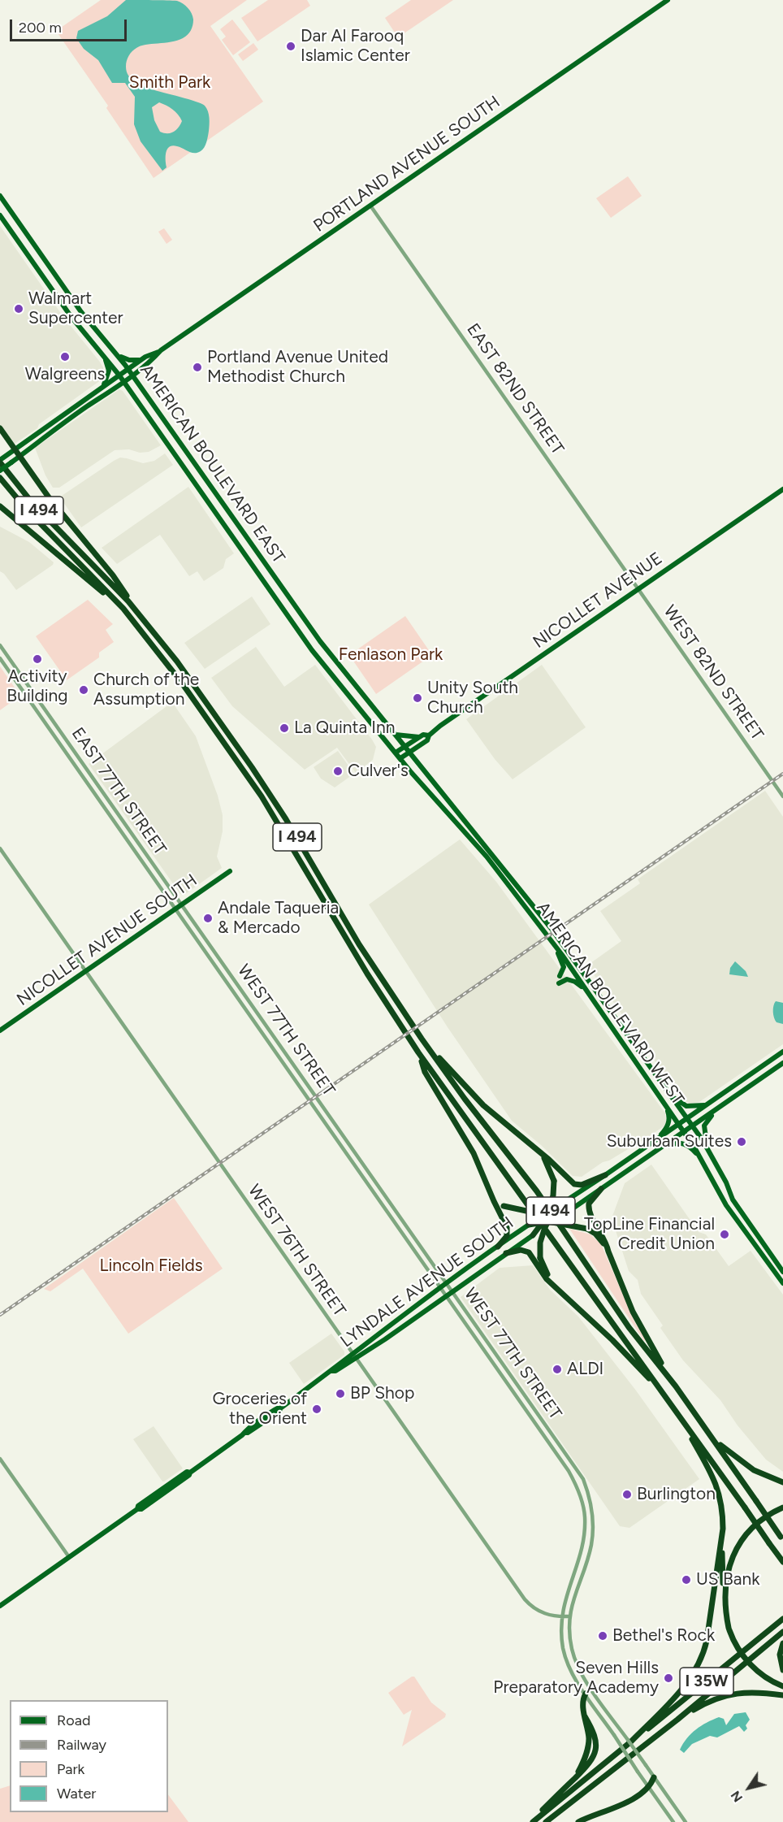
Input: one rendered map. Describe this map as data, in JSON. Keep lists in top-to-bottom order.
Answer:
{
  "streets": {
    "highway": ["I 494", "I 35W"],
    "main road": [
      "PORTLAND AVENUE SOUTH",
      "AMERICAN BOULEVARD EAST",
      "NICOLLET AVENUE",
      "NICOLLET AVENUE SOUTH",
      "AMERICAN BOULEVARD WEST",
      "LYNDALE AVENUE SOUTH"
    ],
    "street": [
      "EAST 82ND STREET",
      "WEST 82ND STREET",
      "EAST 77TH STREET",
      "WEST 77TH STREET",
      "WEST 76TH STREET"
    ]
  },
  "crossings": [
    ["PORTLAND AVENUE SOUTH", "EAST 82ND STREET"],
    ["PORTLAND AVENUE SOUTH", "AMERICAN BOULEVARD EAST"],
    ["PORTLAND AVENUE SOUTH", "I 494"],
    ["EAST 82ND STREET", "NICOLLET AVENUE"],
    ["EAST 82ND STREET", "WEST 82ND STREET"],
    ["AMERICAN BOULEVARD EAST", "NICOLLET AVENUE"],
    ["AMERICAN BOULEVARD EAST", "AMERICAN BOULEVARD WEST"],
    ["NICOLLET AVENUE", "WEST 82ND STREET"],
    ["NICOLLET AVENUE", "AMERICAN BOULEVARD WEST"],
    ["EAST 77TH STREET", "NICOLLET AVENUE SOUTH"],
    ["EAST 77TH STREET", "WEST 77TH STREET"],
    ["NICOLLET AVENUE SOUTH", "WEST 77TH STREET"],
    ["NICOLLET AVENUE SOUTH", "WEST 76TH STREET"],
    ["WEST 77TH STREET", "WEST 76TH STREET"],
    ["WEST 77TH STREET", "LYNDALE AVENUE SOUTH"],
    ["WEST 76TH STREET", "LYNDALE AVENUE SOUTH"]
  ],
  "parks": ["Smith Park", "Fenlason Park", "Lincoln Fields"],
  "places": [
    "Dar Al Farooq Islamic Center",
    "Walmart Supercenter",
    "Walgreens",
    "Portland Avenue United Methodist Church",
    "Activity Building",
    "Church of the Assumption",
    "Unity South Church",
    "La Quinta Inn",
    "Culver's",
    "Andale Taqueria & Mercado",
    "Suburban Suites",
    "TopLine Financial Credit Union",
    "ALDI",
    "BP Shop",
    "Groceries of the Orient",
    "Burlington",
    "US Bank",
    "Bethel's Rock",
    "Seven Hills Preparatory Academy"
  ],
  "legend": [
    "Road",
    "Railway",
    "Park",
    "Water"
  ],
  "scale_bar": "200 m",
  "north": "bottom left"
}
